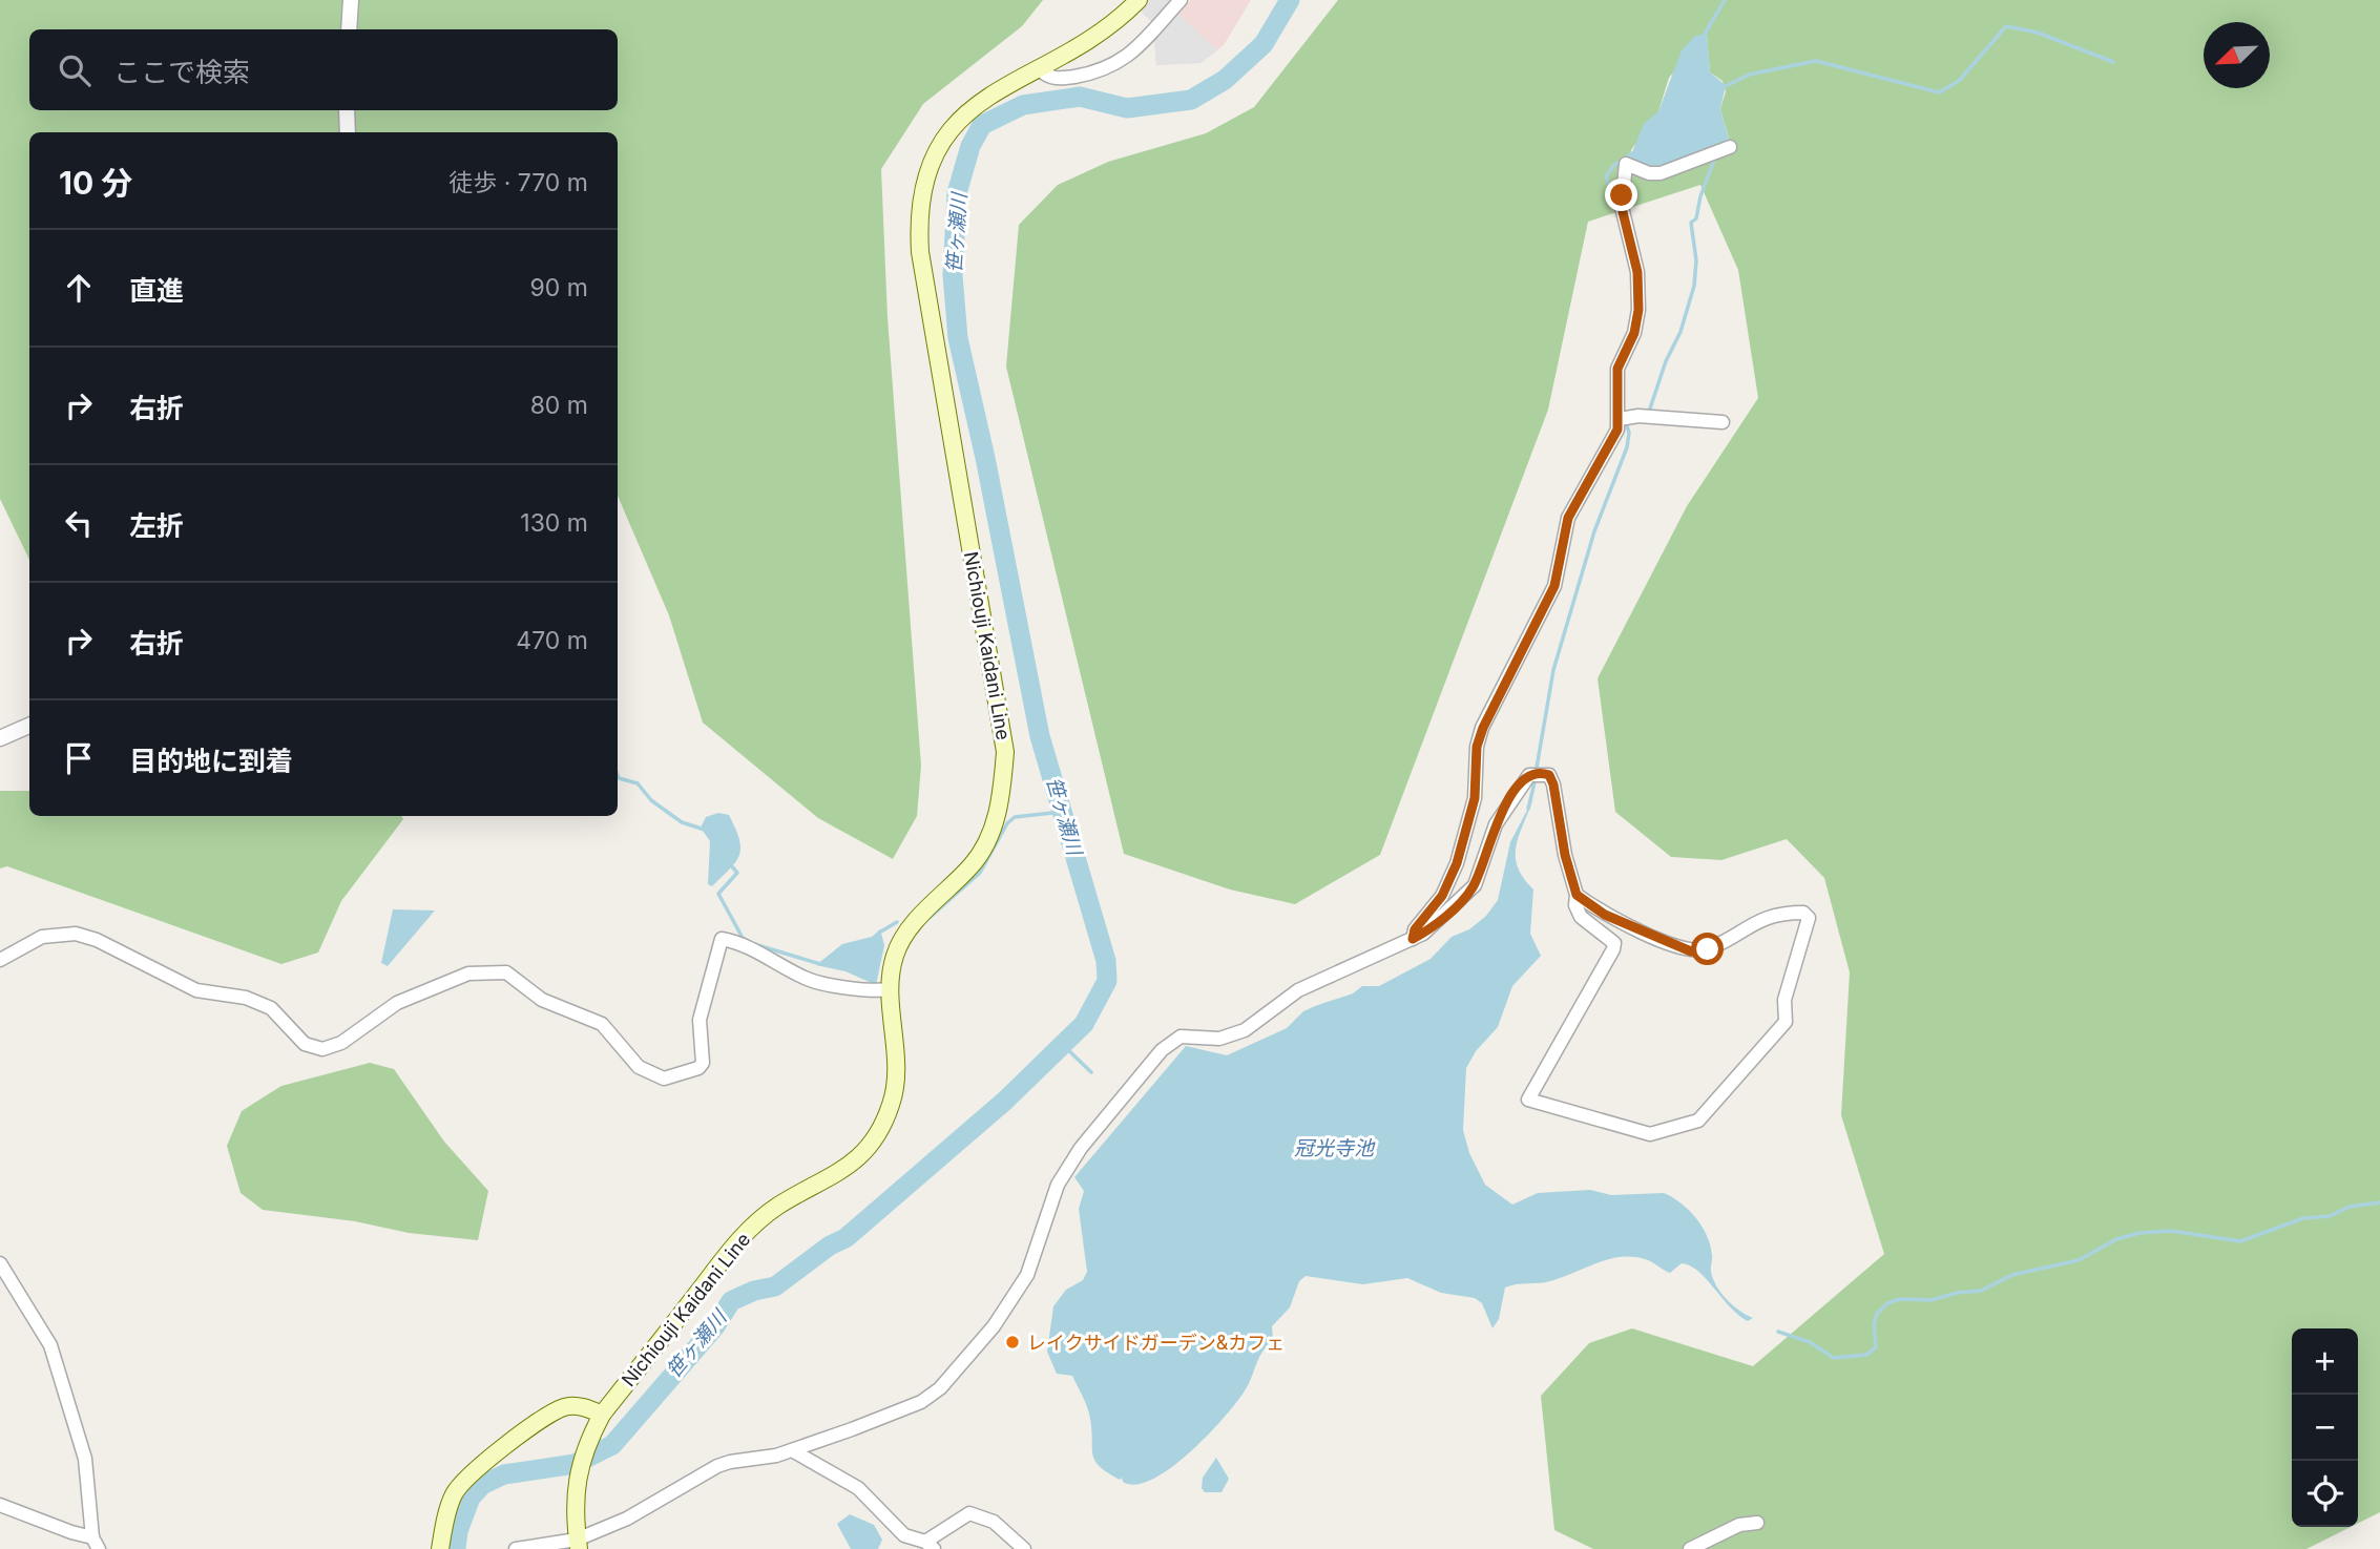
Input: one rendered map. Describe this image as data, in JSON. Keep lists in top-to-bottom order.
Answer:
{
  "streets": {
    "main road": ["Nichiouji Kaidani Line"]
  },
  "water": ["笹ヶ瀬川", "冠光寺池"],
  "places": ["レイクサイドガーデン&カフェ"],
  "north": "bottom left",
  "page": {
    "search": "ここで検索",
    "heading": ["10 分", "徒歩 · 770 m"],
    "list": [
      ["直進", "90 m"],
      ["右折", "80 m"],
      ["左折", "130 m"],
      ["右折", "470 m"],
      "目的地に到着"
    ],
    "map_buttons": ["+", "−"]
  }
}
